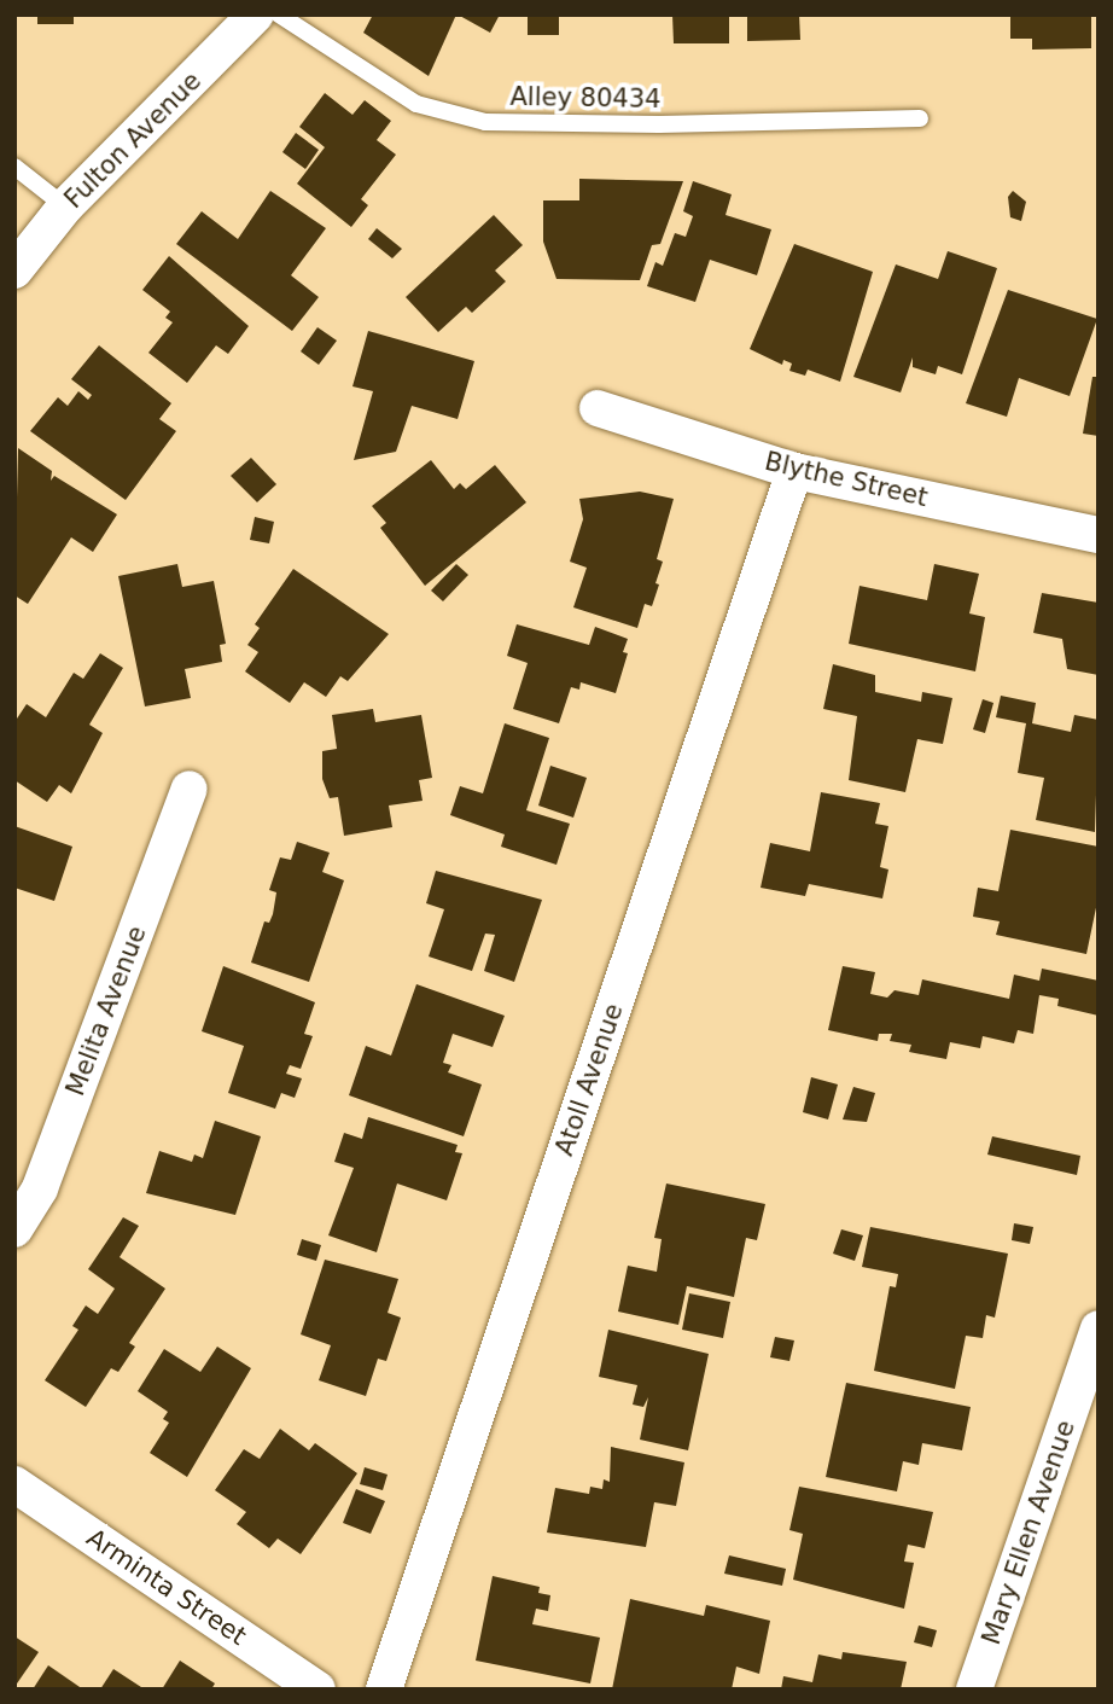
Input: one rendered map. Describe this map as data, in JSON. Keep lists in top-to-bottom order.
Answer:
{
  "streets": {
    "street": [
      "Fulton Avenue",
      "Blythe Street",
      "Melita Avenue",
      "Atoll Avenue",
      "Mary Ellen Avenue",
      "Arminta Street"
    ],
    "lane": ["Alley 80434"]
  },
  "crossings": [
    ["Blythe Street", "Atoll Avenue"]
  ]
}
